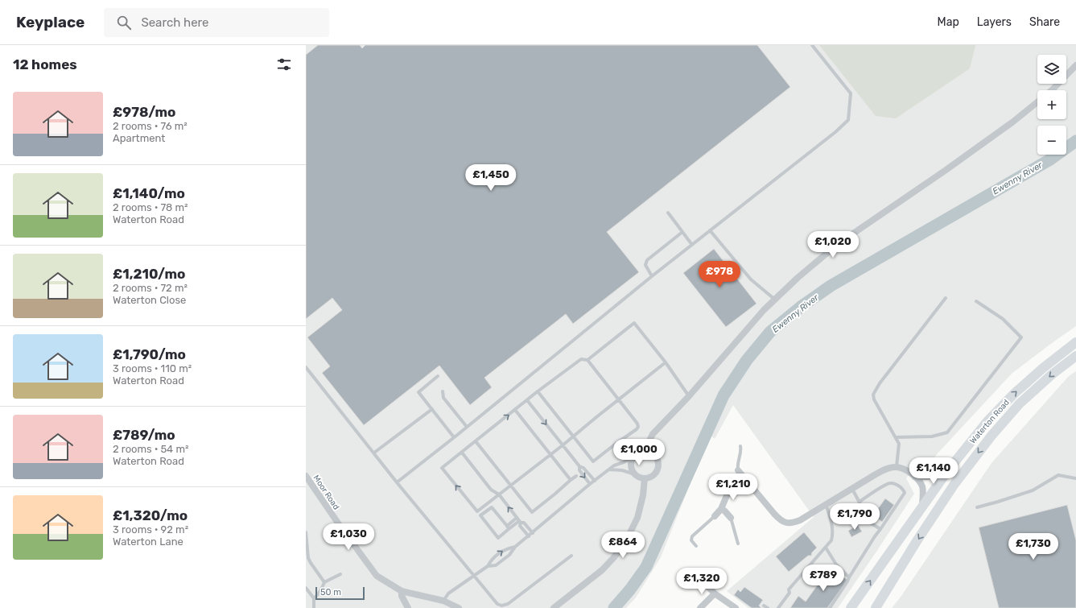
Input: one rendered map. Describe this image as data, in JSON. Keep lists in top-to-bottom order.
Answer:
{
  "streets": {
    "main road": ["Waterton Road"],
    "street": ["Moor Road"]
  },
  "water": ["Ewenny River"],
  "scale_bar": "50 m",
  "page": {
    "header": "Keyplace",
    "search": "Search here",
    "nav": ["Map", "Layers", "Share"],
    "heading": "12 homes",
    "map_buttons": ["+", "−"],
    "list": [
      {
        "name": "£978/mo",
        "note": "2 rooms · 76 m² · Apartment"
      },
      {
        "name": "£1,140/mo",
        "note": "2 rooms · 78 m² · Waterton Road"
      },
      {
        "name": "£1,210/mo",
        "note": "2 rooms · 72 m² · Waterton Close"
      },
      {
        "name": "£1,790/mo",
        "note": "3 rooms · 110 m² · Waterton Road"
      },
      {
        "name": "£789/mo",
        "note": "2 rooms · 54 m² · Waterton Road"
      },
      {
        "name": "£1,320/mo",
        "note": "3 rooms · 92 m² · Waterton Lane"
      }
    ],
    "price": [
      "£1,450",
      "£1,020",
      "£978",
      "£1,000",
      "£1,140",
      "£1,210",
      "£1,790",
      "£1,030",
      "£864",
      "£1,730",
      "£789",
      "£1,320"
    ],
    "scale": "50 m"
  }
}
